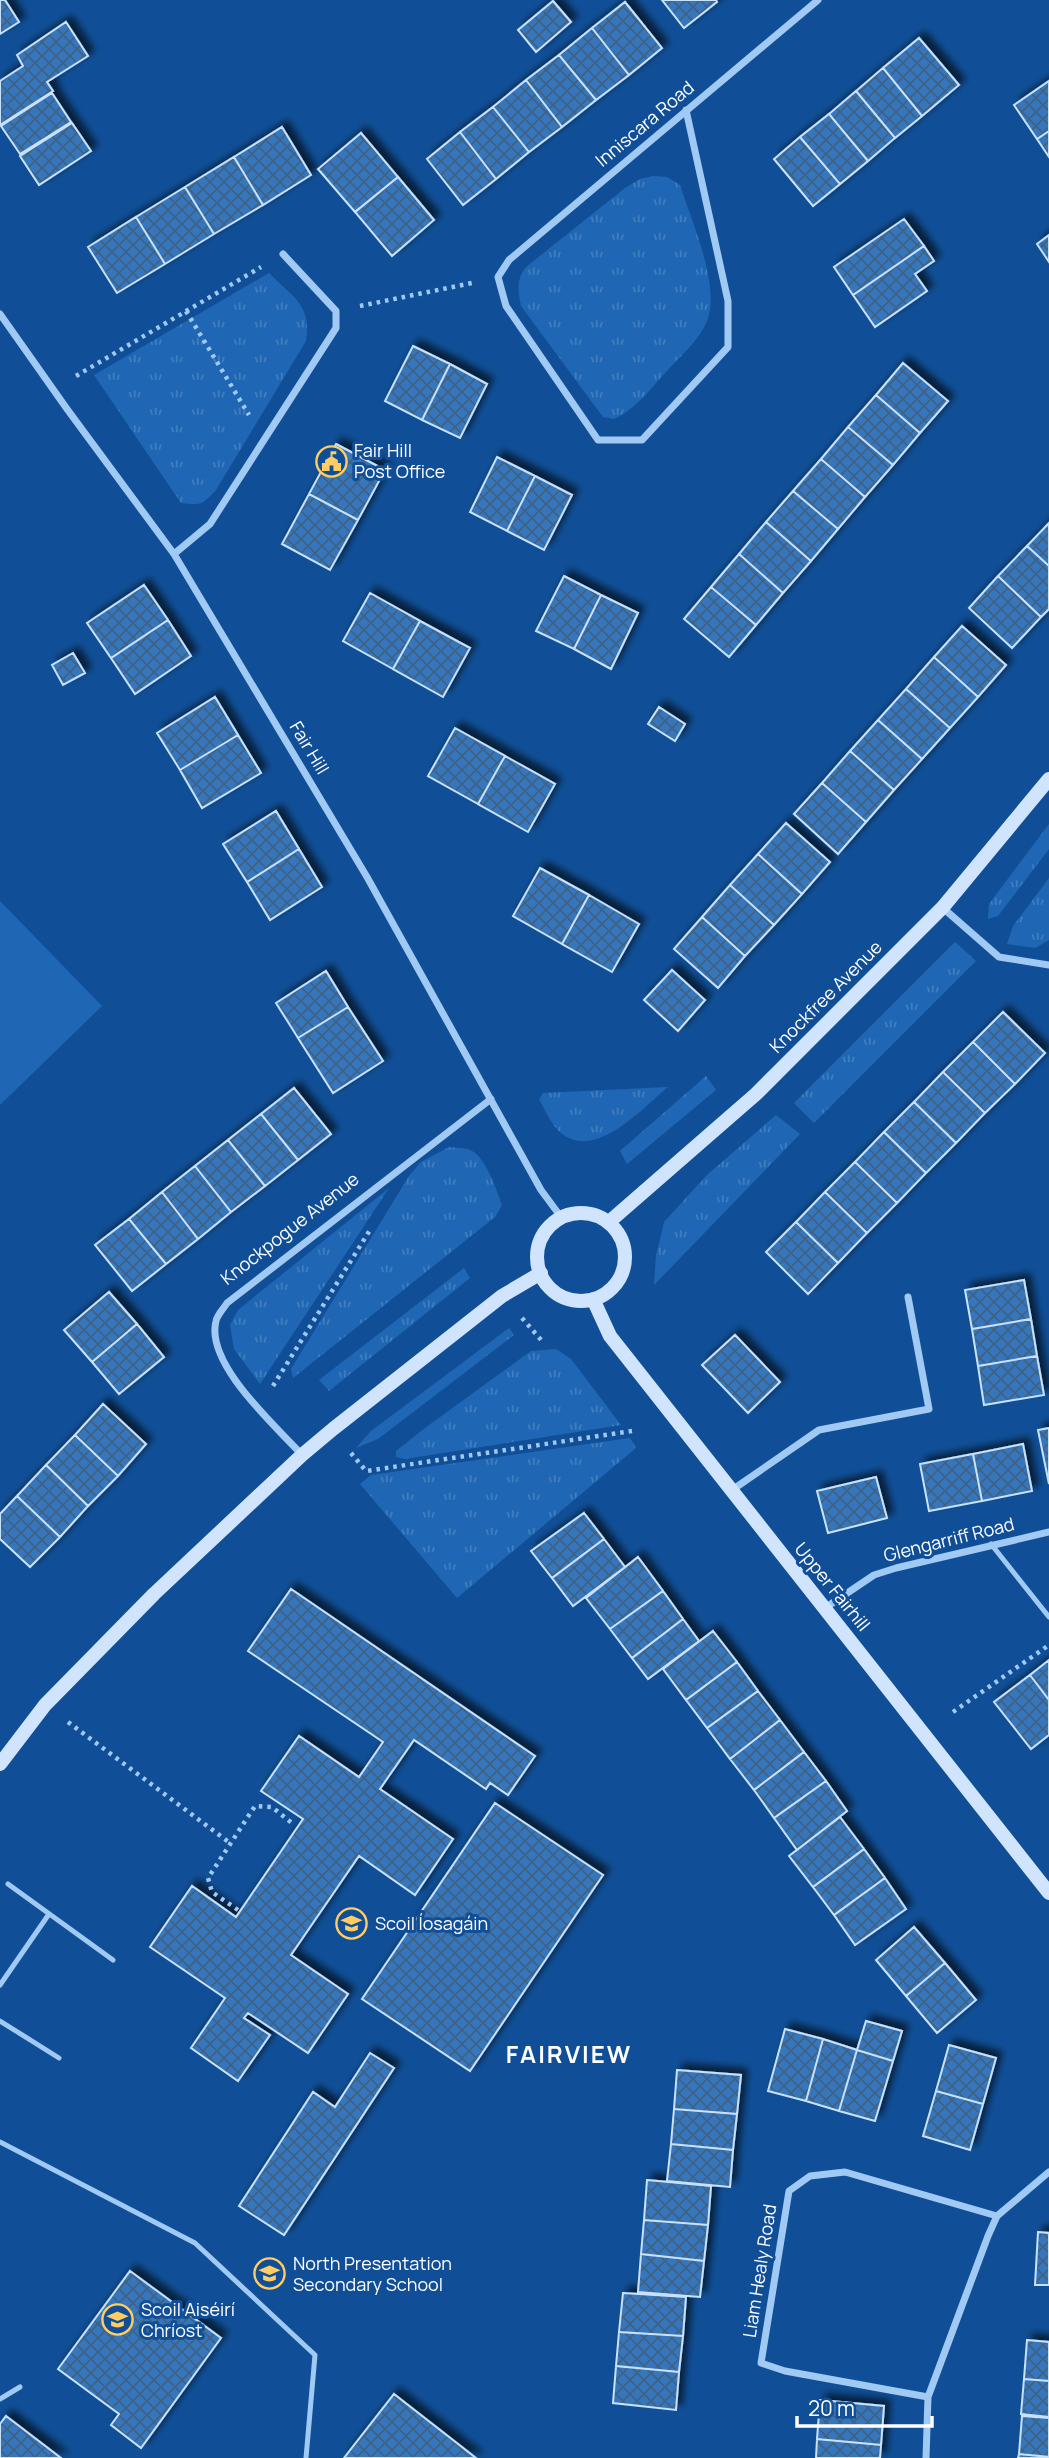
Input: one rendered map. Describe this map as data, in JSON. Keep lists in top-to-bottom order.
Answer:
{
  "streets": {
    "street": [
      "Inniscara Road",
      "Fair Hill",
      "Knockfree Avenue",
      "Knockpogue Avenue",
      "Glengarriff Road",
      "Upper Fairhill",
      "Liam Healy Road"
    ]
  },
  "crossings": [
    ["Fair Hill", "Knockfree Avenue"],
    ["Fair Hill", "Knockpogue Avenue"],
    ["Fair Hill", "Upper Fairhill"],
    ["Knockfree Avenue", "Upper Fairhill"],
    ["Glengarriff Road", "Upper Fairhill"]
  ],
  "districts": ["FAIRVIEW"],
  "places": {
    "public building": ["Fair Hill Post Office"],
    "school or university": ["Scoil Íosagáin", "North Presentation Secondary School", "Scoil Aiséirí Chríost"]
  },
  "scale_bar": "20 m"
}
